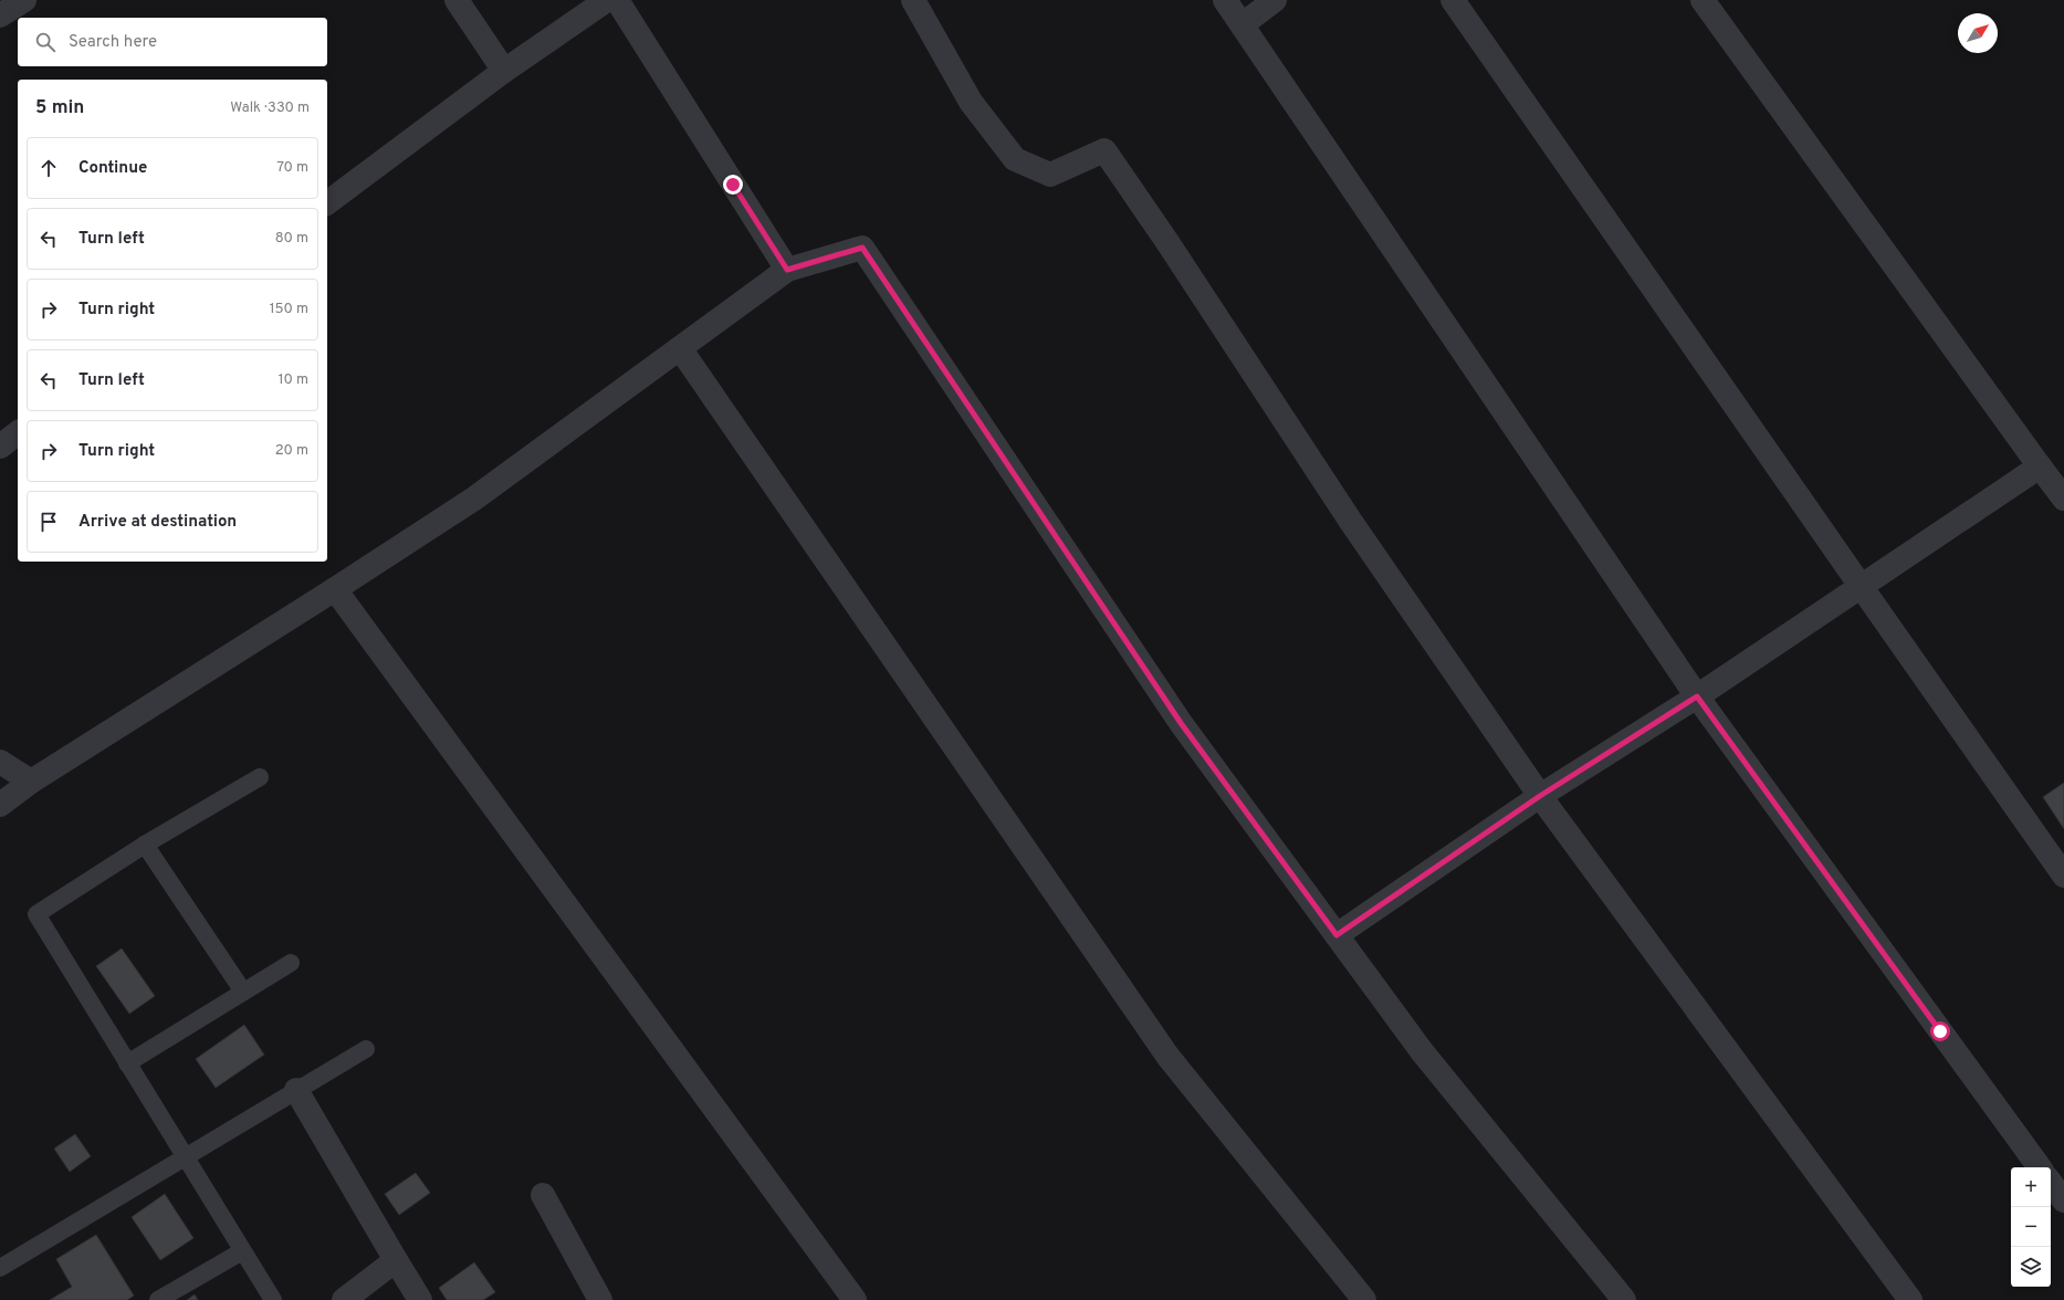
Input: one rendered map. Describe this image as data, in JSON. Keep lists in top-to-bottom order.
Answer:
{
  "north": "top right",
  "page": {
    "search": "Search here",
    "heading": ["5 min", "Walk · 330 m"],
    "list": [
      ["Continue", "70 m"],
      ["Turn left", "80 m"],
      ["Turn right", "150 m"],
      ["Turn left", "10 m"],
      ["Turn right", "20 m"],
      "Arrive at destination"
    ],
    "map_buttons": ["+", "−"]
  }
}
